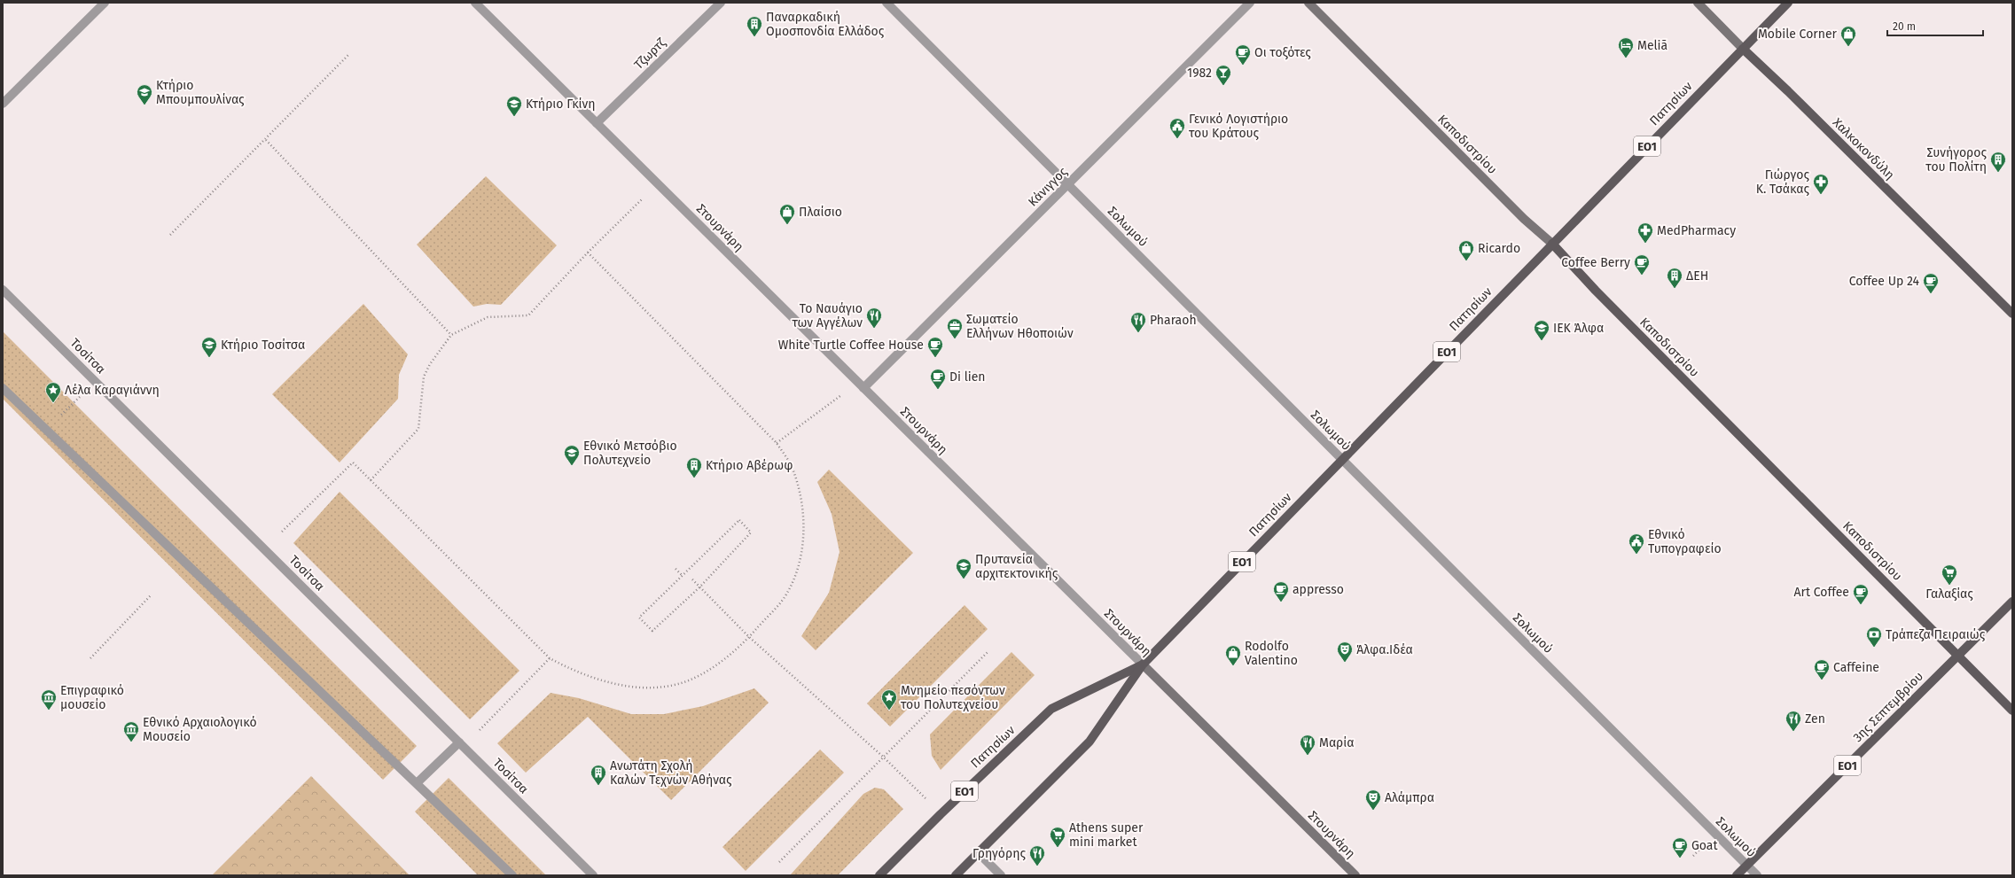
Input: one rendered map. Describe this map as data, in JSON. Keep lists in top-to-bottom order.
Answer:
{
  "streets": {
    "main road": [
      "Πατησίων",
      "Καποδιστρίου",
      "ΕΟ1",
      "Χαλκοκονδύλη",
      "Στουρνάρη",
      "3ης Σεπτεμβρίου"
    ],
    "street": [
      "Τζωρτζ",
      "Κάνιγγος",
      "Σολωμού",
      "Τοσίτσα"
    ]
  },
  "crossings": [
    ["Τζωρτζ", "Στουρνάρη"],
    ["Πατησίων", "Καποδιστρίου"],
    ["Πατησίων", "Χαλκοκονδύλη"],
    ["Πατησίων", "Σολωμού"],
    ["Πατησίων", "Στουρνάρη"],
    ["Καποδιστρίου", "3ης Σεπτεμβρίου"],
    ["Κάνιγγος", "Σολωμού"],
    ["Κάνιγγος", "Στουρνάρη"],
    ["Σολωμού", "3ης Σεπτεμβρίου"]
  ],
  "places": {
    "building": [
      "Παναρκαδική Ομοσπονδία Ελλάδος",
      "Συνήγορος του Πολίτη",
      "ΔΕΗ",
      "Κτήριο Αβέρωφ",
      "Ανωτάτη Σχολή Καλών Τεχνών Αθήνας"
    ],
    "shop": [
      "Mobile Corner",
      "Πλαίσιο",
      "Ricardo",
      "Rodolfo Valentino"
    ],
    "hotel": ["Meliã"],
    "cafe": [
      "Οι τοξότες",
      "Coffee Berry",
      "Coffee Up 24",
      "White Turtle Coffee House",
      "Di lien",
      "appresso",
      "Art Coffee",
      "Caffeine",
      "Goat"
    ],
    "bar": ["1982"],
    "school or university": [
      "Κτήριο Μπουμπουλίνας",
      "Κτήριο Γκίνη",
      "ΙΕΚ Άλφα",
      "Κτήριο Τοσίτσα",
      "Εθνικό Μετσόβιο Πολυτεχνείο",
      "Πρυτανεία αρχιτεκτονικής"
    ],
    "public building": ["Γενικό Λογιστήριο του Κράτους", "Εθνικό Τυπογραφείο"],
    "pharmacy": ["Γιώργος Κ. Τσάκας", "MedPharmacy"],
    "restaurant": [
      "Το Ναυάγιο των Αγγέλων",
      "Pharaoh",
      "Zen",
      "Μαρία",
      "Γρηγόρης"
    ],
    "office": ["Σωματείο Ελλήνων Ηθοποιών"],
    "place": ["Λέλα Καραγιάννη", "Μνημείο πεσόντων του Πολυτεχνείου"],
    "supermarket": ["Γαλαξίας", "Athens super mini market"],
    "bank": ["Τράπεζα Πειραιώς"],
    "theatre": ["Άλφα.Ιδέα", "Αλάμπρα"],
    "museum": ["Επιγραφικό μουσείο", "Εθνικό Αρχαιολογικό Μουσείο"]
  },
  "scale_bar": "20 m"
}
